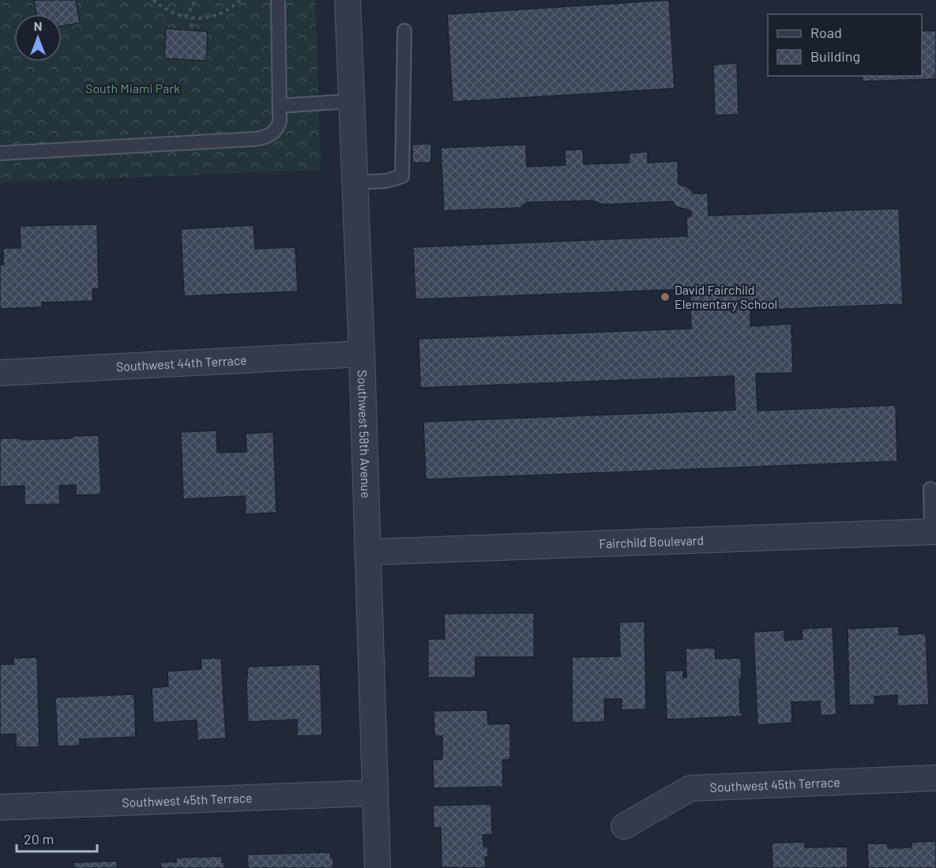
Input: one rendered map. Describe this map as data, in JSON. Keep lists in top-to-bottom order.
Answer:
{
  "streets": {
    "street": [
      "Southwest 44th Terrace",
      "Southwest 58th Avenue",
      "Fairchild Boulevard",
      "Southwest 45th Terrace"
    ]
  },
  "crossings": [
    ["Southwest 44th Terrace", "Southwest 58th Avenue"],
    ["Southwest 58th Avenue", "Fairchild Boulevard"],
    ["Southwest 58th Avenue", "Southwest 45th Terrace"]
  ],
  "parks": ["South Miami Park"],
  "places": ["David Fairchild Elementary School"],
  "legend": ["Road", "Building"],
  "scale_bar": "20 m",
  "north": "top"
}
